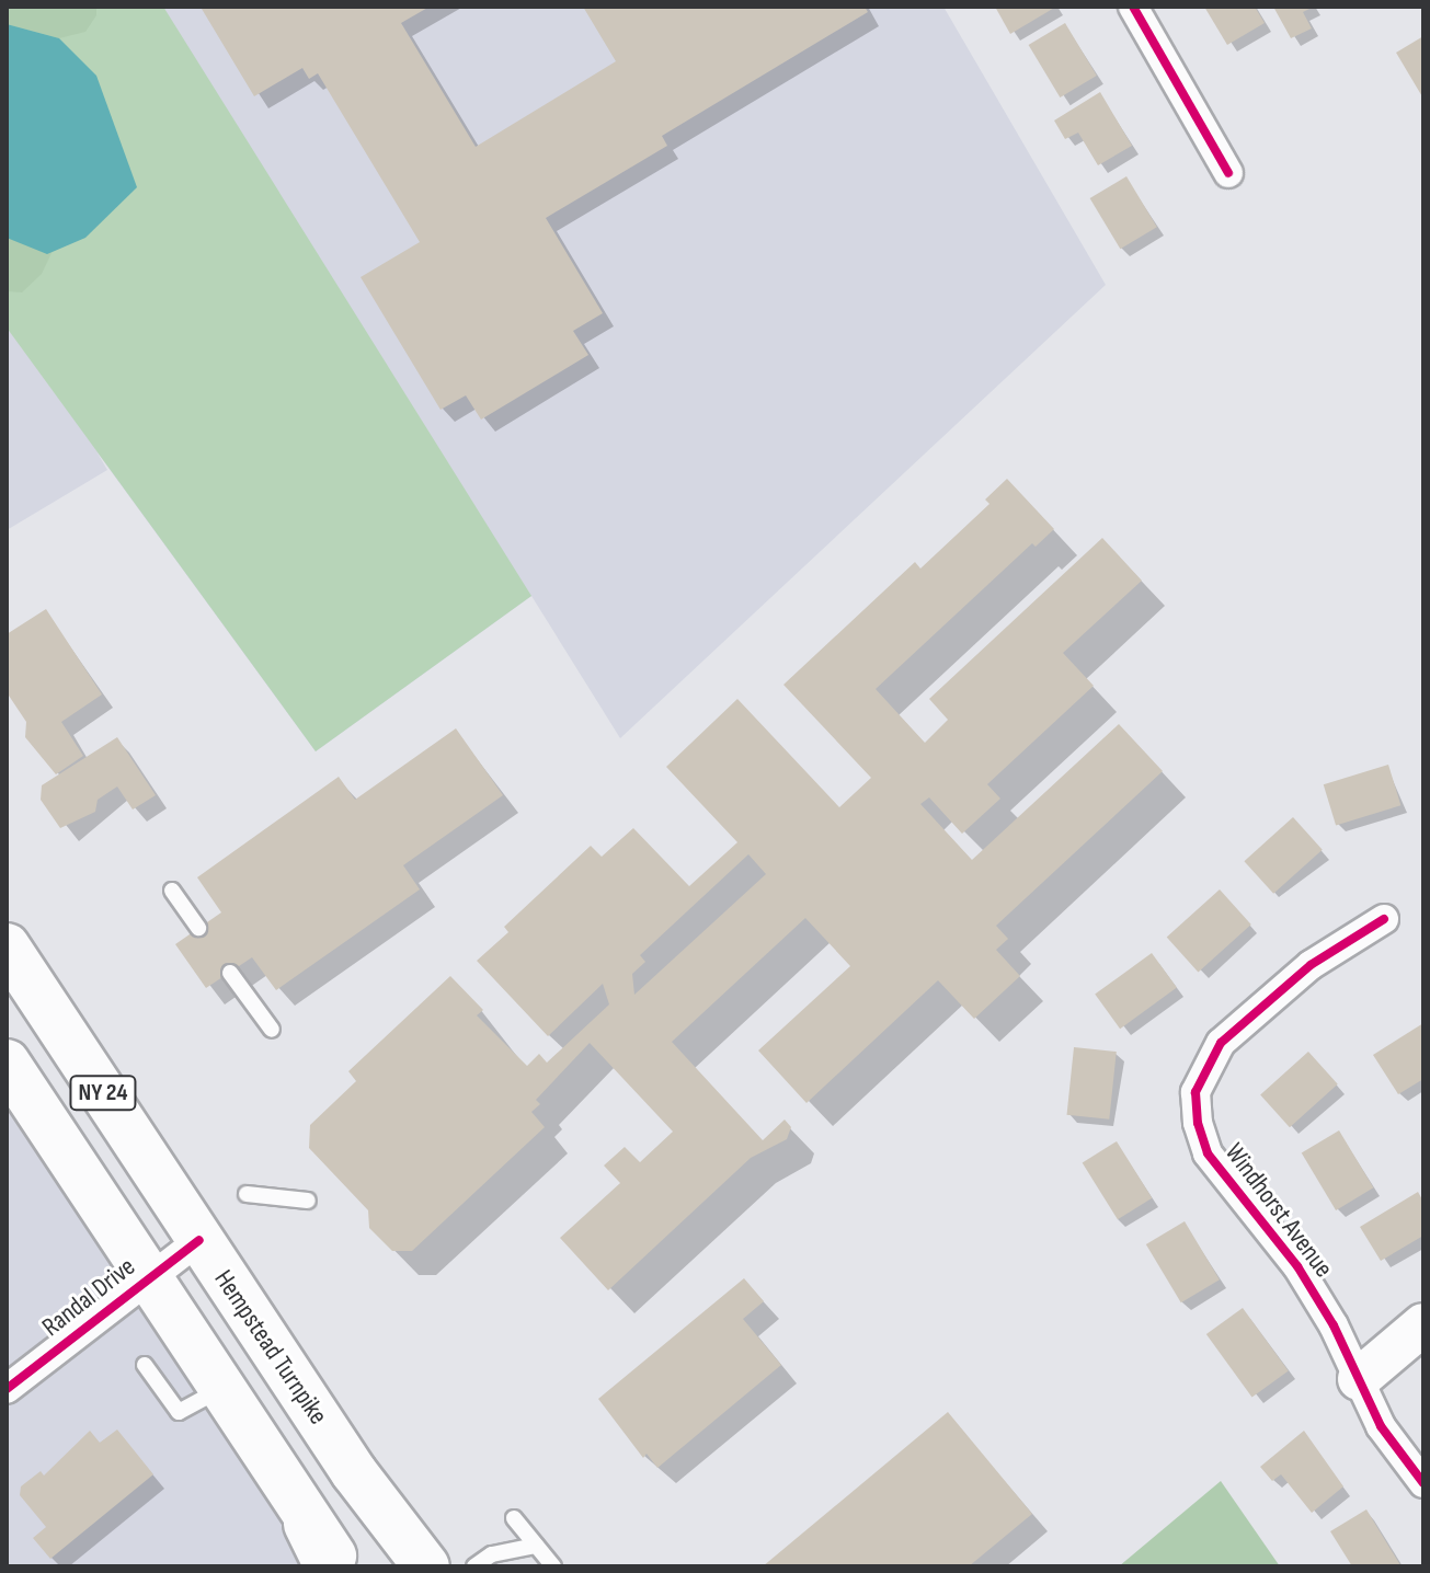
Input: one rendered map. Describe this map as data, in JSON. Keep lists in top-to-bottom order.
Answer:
{
  "streets": {
    "main road": ["NY 24", "Hempstead Turnpike"],
    "street": ["Windhorst Avenue", "Randal Drive"]
  },
  "crossings": [
    ["NY 24", "Randal Drive"],
    ["Randal Drive", "Hempstead Turnpike"]
  ]
}
